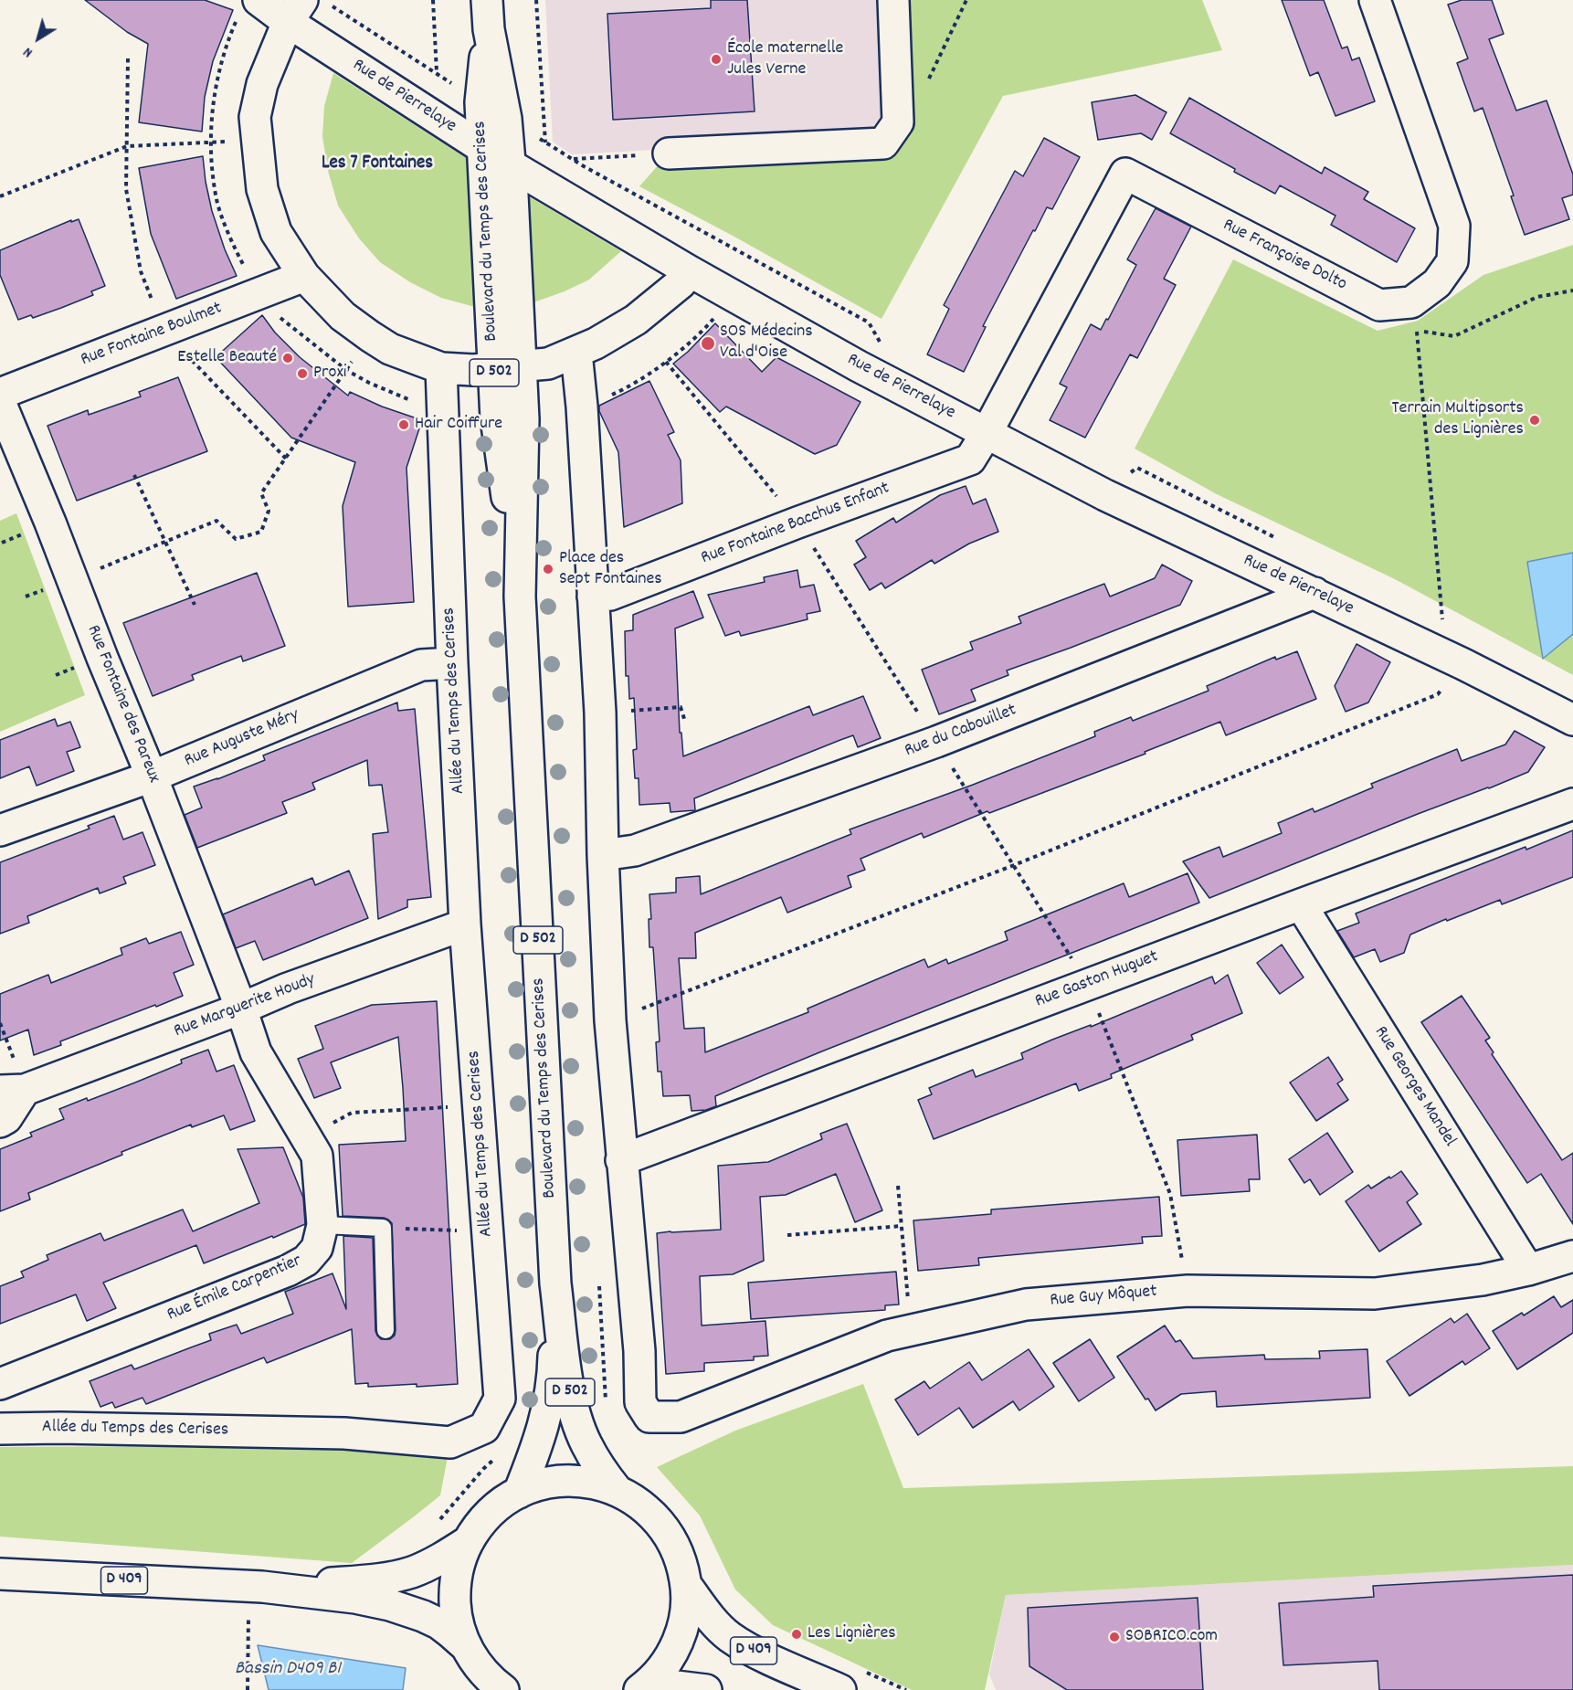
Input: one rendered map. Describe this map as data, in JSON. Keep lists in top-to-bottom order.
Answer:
{
  "streets": {
    "street": [
      "Rue de Pierrelaye",
      "Boulevard du Temps des Cerises",
      "Rue Françoise Dolto",
      "Rue Fontaine Boulmet",
      "D 502",
      "Rue Fontaine Bacchus Enfant",
      "Allée du Temps des Cerises",
      "Rue Fontaine des Pareux",
      "Rue du Cabouillet",
      "Rue Auguste Méry",
      "Rue Gaston Huguet",
      "Rue Marguerite Houdy",
      "Rue Georges Mandel",
      "Rue Émile Carpentier",
      "Rue Guy Môquet",
      "D 409"
    ]
  },
  "crossings": [
    ["Rue de Pierrelaye", "Boulevard du Temps des Cerises"],
    ["Rue de Pierrelaye", "Rue Françoise Dolto"],
    ["Rue de Pierrelaye", "Rue Fontaine Bacchus Enfant"],
    ["Rue de Pierrelaye", "Rue du Cabouillet"],
    ["Rue Françoise Dolto", "Rue Fontaine Bacchus Enfant"],
    ["Allée du Temps des Cerises", "Rue Auguste Méry"],
    ["Allée du Temps des Cerises", "Rue Marguerite Houdy"],
    ["Rue Fontaine des Pareux", "Rue Auguste Méry"],
    ["Rue Fontaine des Pareux", "Rue Marguerite Houdy"],
    ["Rue Fontaine des Pareux", "Rue Émile Carpentier"],
    ["Rue Gaston Huguet", "Rue Georges Mandel"],
    ["Rue Gaston Huguet", "Rue Guy Môquet"],
    ["Rue Marguerite Houdy", "Rue Émile Carpentier"],
    ["Rue Georges Mandel", "Rue Guy Môquet"]
  ],
  "districts": ["Les 7 Fontaines"],
  "water": ["Bassin D409 B1"],
  "places": [
    "École maternelle Jules Verne",
    "SOS Médecins Val d'Oise",
    "Estelle Beauté",
    "Proxi",
    "Terrain Multipsorts des Lignières",
    "Hair Coiffure",
    "Place des Sept Fontaines",
    "Les Lignières",
    "SOBRICO.com"
  ],
  "north": "bottom left"
}
